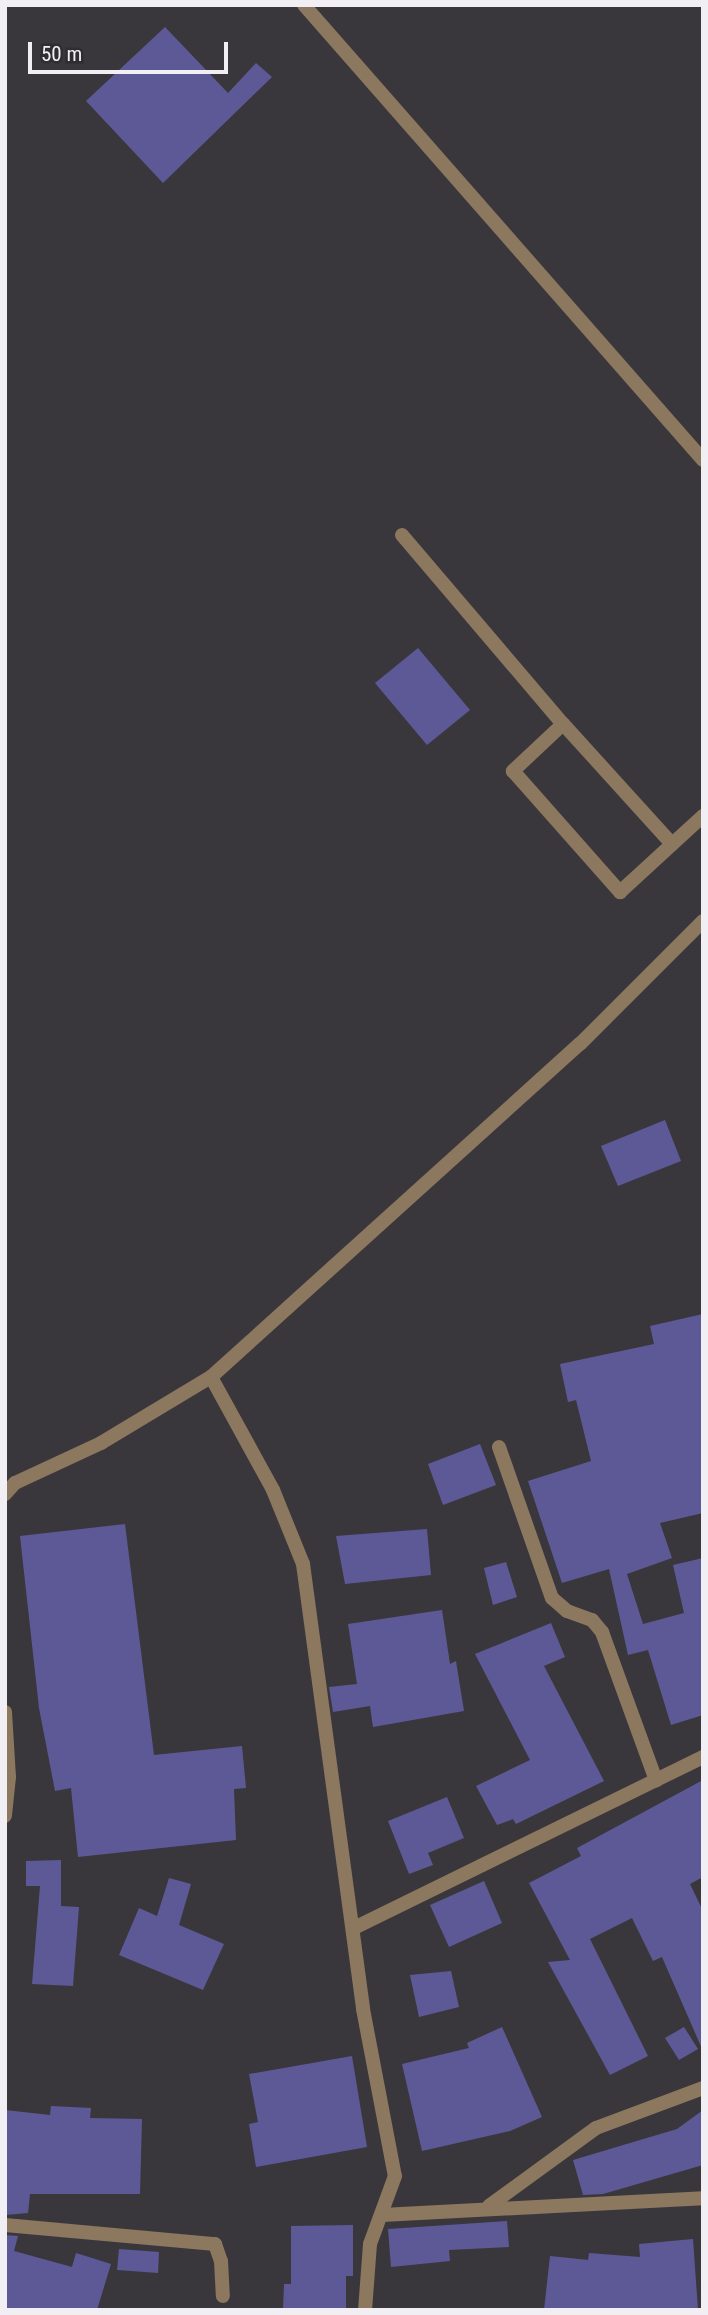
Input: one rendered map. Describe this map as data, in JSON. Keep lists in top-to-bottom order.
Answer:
{
  "scale_bar": "50 m"
}
